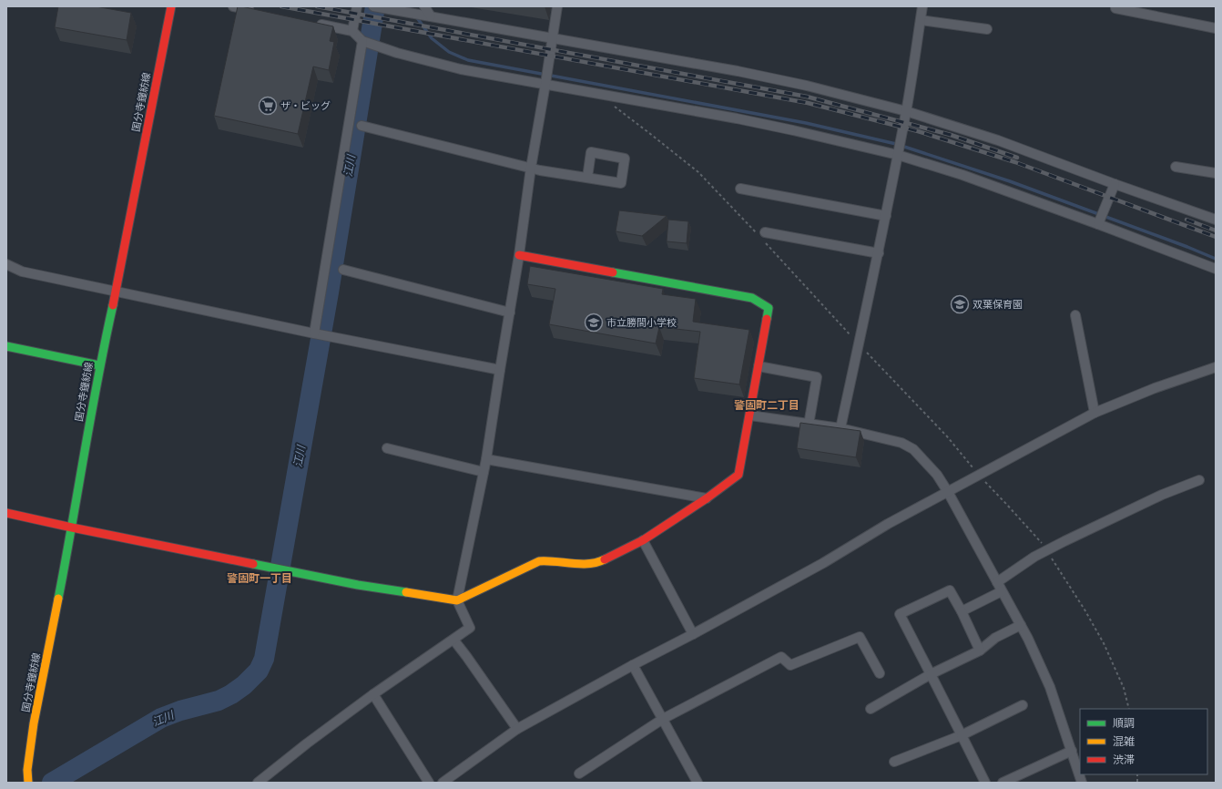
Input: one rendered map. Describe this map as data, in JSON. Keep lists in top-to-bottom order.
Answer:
{
  "streets": {
    "street": ["国分寺鐘紡線"]
  },
  "districts": ["警固町二丁目", "警固町一丁目"],
  "water": ["江川"],
  "places": {
    "supermarket": ["ザ・ビッグ"],
    "school or university": ["双葉保育園", "市立勝間小学校"]
  },
  "legend": ["順調", "混雑", "渋滞"]
}
